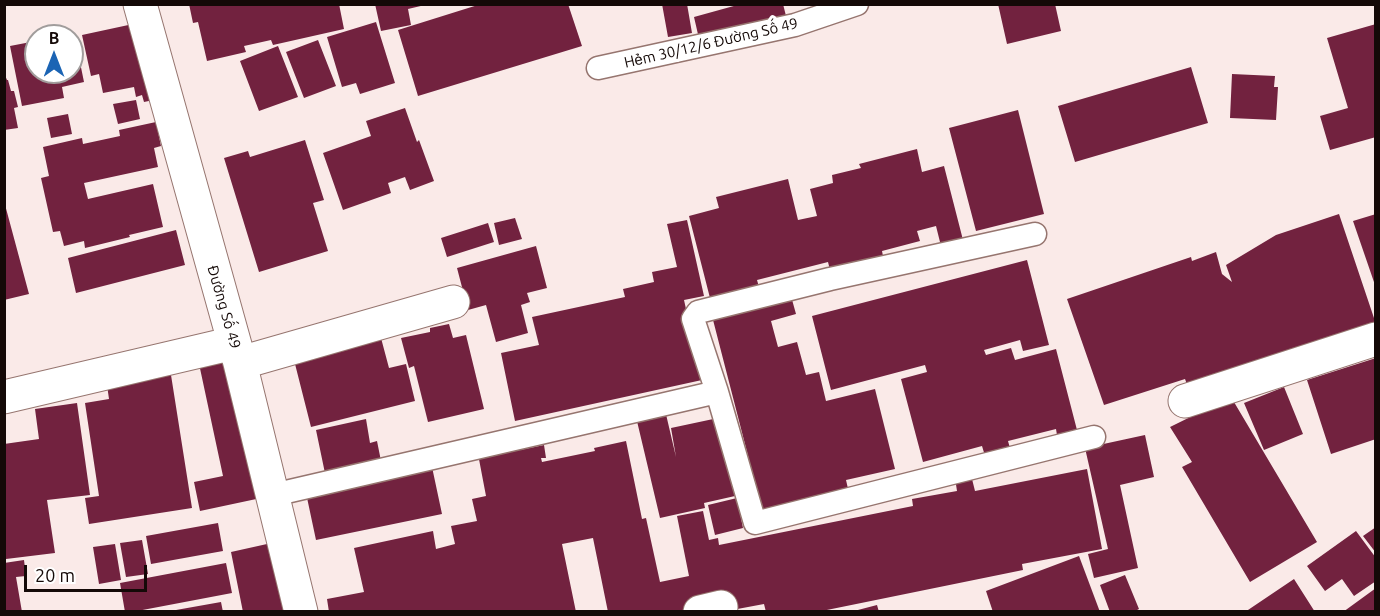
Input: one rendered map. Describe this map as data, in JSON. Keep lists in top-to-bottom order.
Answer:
{
  "streets": {
    "street": ["Đường Số 49"],
    "lane": ["Hẻm 30/12/6 Đường Số 49"]
  },
  "scale_bar": "20 m",
  "north": "top"
}
